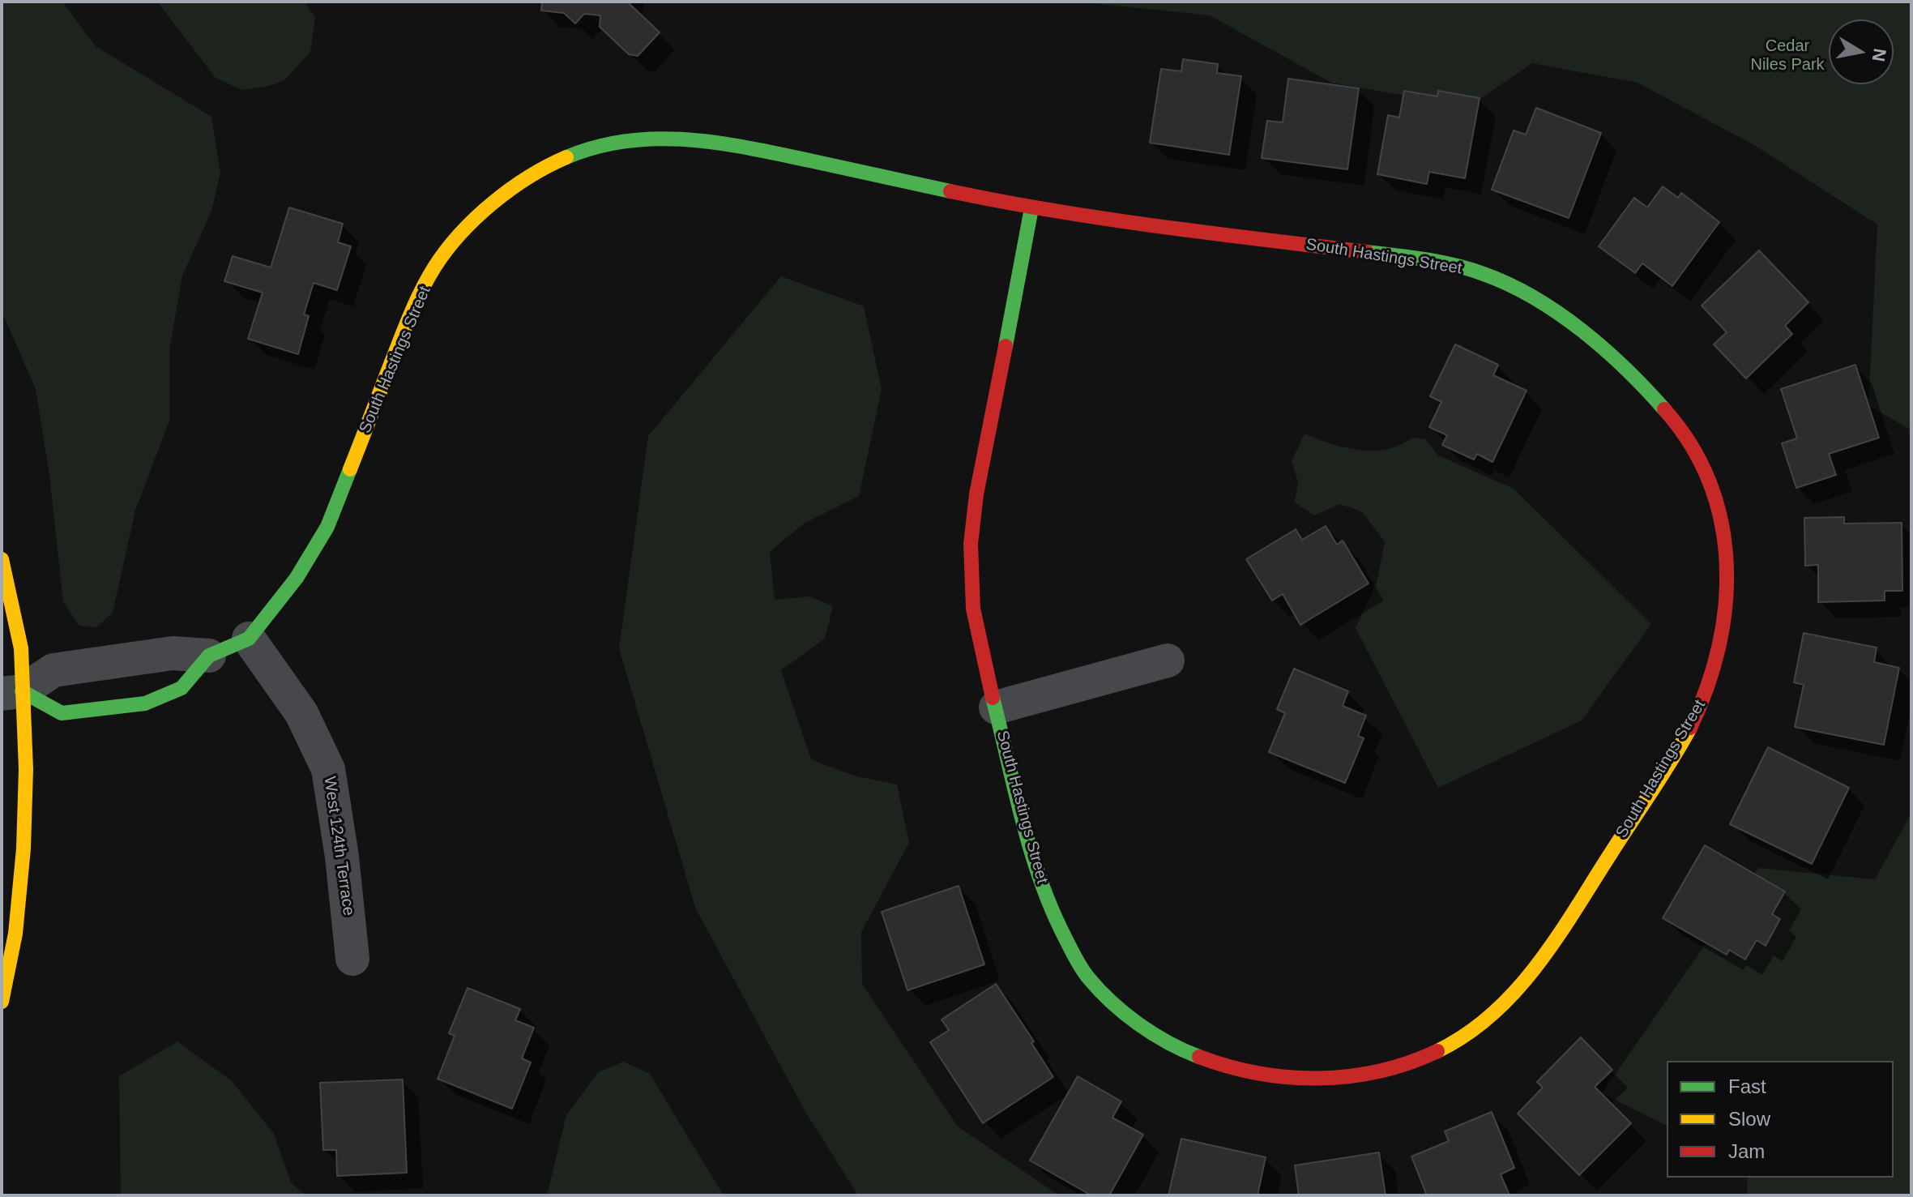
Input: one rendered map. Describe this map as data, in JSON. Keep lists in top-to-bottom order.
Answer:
{
  "streets": {
    "street": ["South Hastings Street", "West 124th Terrace"]
  },
  "crossings": [
    ["South Hastings Street", "West 124th Terrace"]
  ],
  "parks": ["Cedar Niles Park"],
  "legend": ["Fast", "Slow", "Jam"],
  "north": "right"
}
